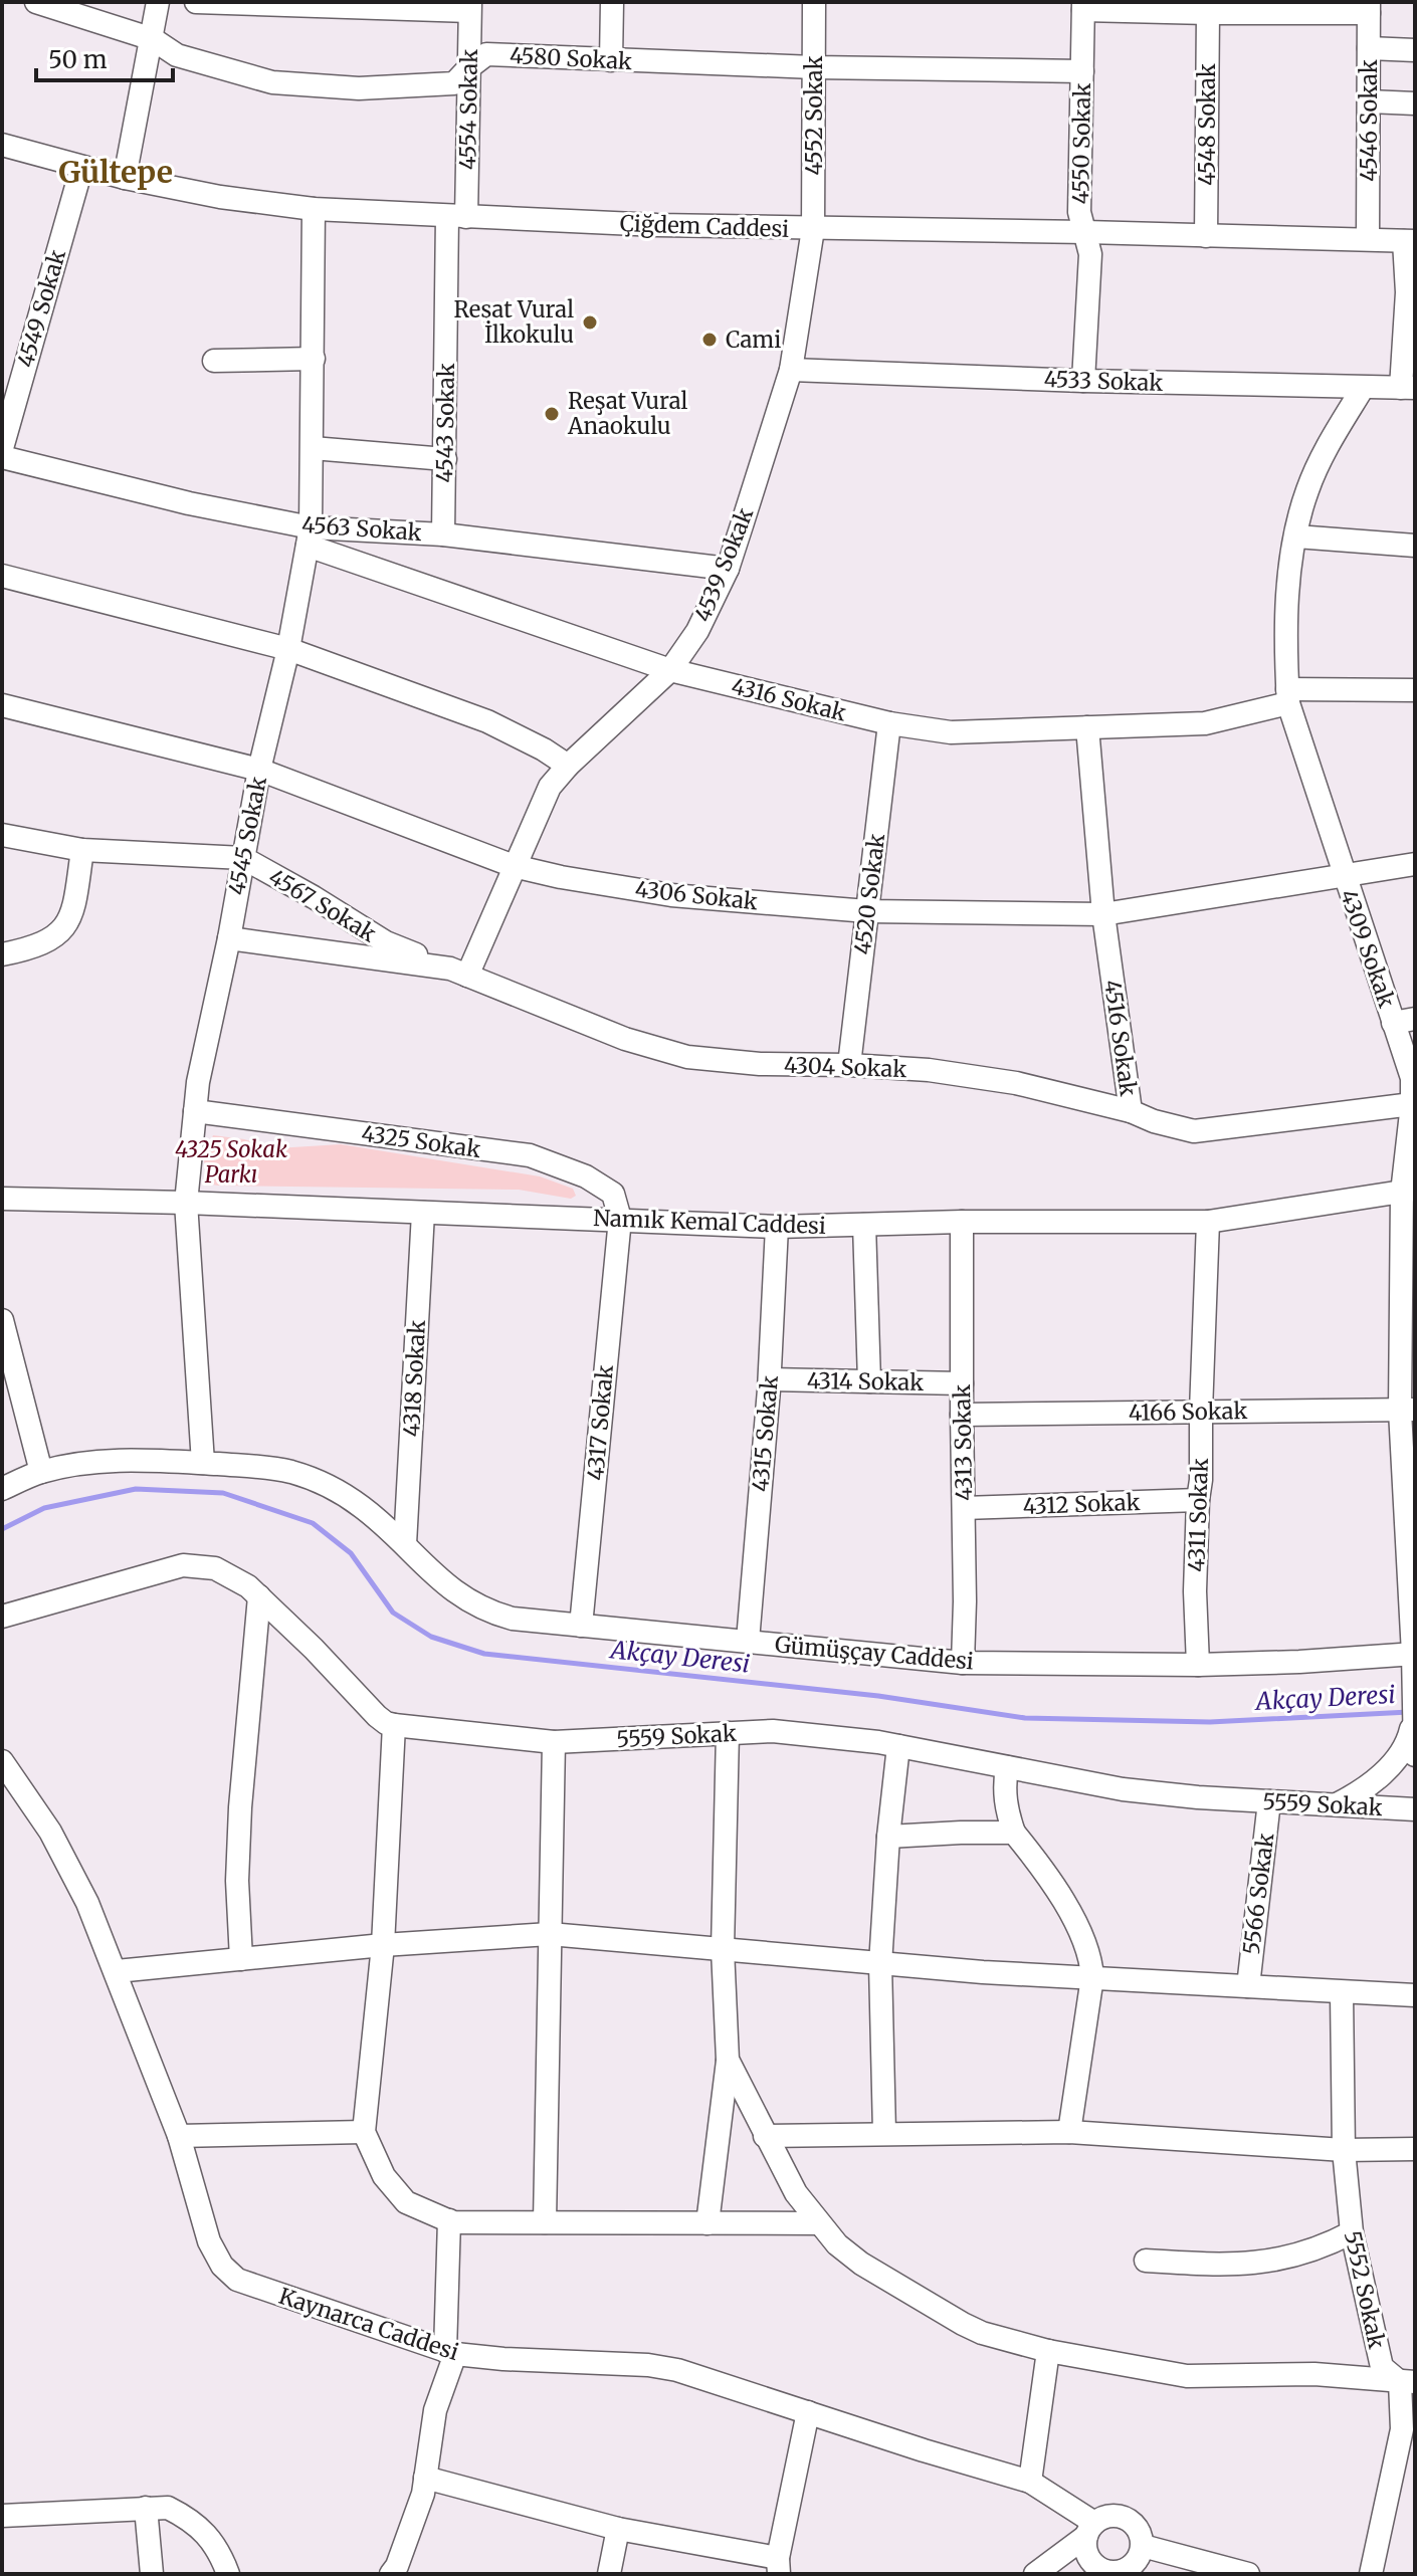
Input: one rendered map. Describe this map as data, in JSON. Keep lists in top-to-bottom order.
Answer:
{
  "streets": {
    "street": [
      "4580 Sokak",
      "4554 Sokak",
      "4552 Sokak",
      "4546 Sokak",
      "4548 Sokak",
      "4550 Sokak",
      "Çiğdem Caddesi",
      "4549 Sokak",
      "4533 Sokak",
      "4543 Sokak",
      "4563 Sokak",
      "4539 Sokak",
      "4316 Sokak",
      "4545 Sokak",
      "4520 Sokak",
      "4306 Sokak",
      "4567 Sokak",
      "4309 Sokak",
      "4516 Sokak",
      "4304 Sokak",
      "4325 Sokak",
      "Namık Kemal Caddesi",
      "4318 Sokak",
      "4314 Sokak",
      "4166 Sokak",
      "4317 Sokak",
      "4315 Sokak",
      "4313 Sokak",
      "4312 Sokak",
      "4311 Sokak",
      "Gümüşçay Caddesi",
      "5559 Sokak",
      "5566 Sokak",
      "5552 Sokak",
      "Kaynarca Caddesi"
    ]
  },
  "crossings": [
    ["4580 Sokak", "4554 Sokak"],
    ["4580 Sokak", "4552 Sokak"],
    ["4580 Sokak", "4550 Sokak"],
    ["4554 Sokak", "Çiğdem Caddesi"],
    ["4554 Sokak", "4543 Sokak"],
    ["4552 Sokak", "Çiğdem Caddesi"],
    ["4552 Sokak", "4539 Sokak"],
    ["4546 Sokak", "Çiğdem Caddesi"],
    ["4548 Sokak", "Çiğdem Caddesi"],
    ["4550 Sokak", "Çiğdem Caddesi"],
    ["4550 Sokak", "4533 Sokak"],
    ["Çiğdem Caddesi", "4549 Sokak"],
    ["Çiğdem Caddesi", "4543 Sokak"],
    ["Çiğdem Caddesi", "4539 Sokak"],
    ["Çiğdem Caddesi", "4545 Sokak"],
    ["4533 Sokak", "4539 Sokak"],
    ["4533 Sokak", "4309 Sokak"],
    ["4543 Sokak", "4563 Sokak"],
    ["4563 Sokak", "4539 Sokak"],
    ["4563 Sokak", "4316 Sokak"],
    ["4563 Sokak", "4545 Sokak"],
    ["4539 Sokak", "4316 Sokak"],
    ["4539 Sokak", "4306 Sokak"],
    ["4539 Sokak", "4567 Sokak"],
    ["4539 Sokak", "4304 Sokak"],
    ["4316 Sokak", "4545 Sokak"],
    ["4316 Sokak", "4520 Sokak"],
    ["4316 Sokak", "4309 Sokak"],
    ["4316 Sokak", "4516 Sokak"],
    ["4545 Sokak", "4306 Sokak"],
    ["4545 Sokak", "4567 Sokak"],
    ["4545 Sokak", "4325 Sokak"],
    ["4545 Sokak", "Namık Kemal Caddesi"],
    ["4545 Sokak", "Gümüşçay Caddesi"],
    ["4520 Sokak", "4306 Sokak"],
    ["4520 Sokak", "4304 Sokak"],
    ["4306 Sokak", "4309 Sokak"],
    ["4306 Sokak", "4516 Sokak"],
    ["4567 Sokak", "4304 Sokak"],
    ["4309 Sokak", "4516 Sokak"],
    ["4309 Sokak", "Namık Kemal Caddesi"],
    ["4309 Sokak", "4166 Sokak"],
    ["4309 Sokak", "Gümüşçay Caddesi"],
    ["4309 Sokak", "5559 Sokak"],
    ["4516 Sokak", "4304 Sokak"],
    ["4325 Sokak", "Namık Kemal Caddesi"],
    ["4325 Sokak", "4317 Sokak"],
    ["Namık Kemal Caddesi", "4318 Sokak"],
    ["Namık Kemal Caddesi", "4317 Sokak"],
    ["Namık Kemal Caddesi", "4315 Sokak"],
    ["Namık Kemal Caddesi", "4313 Sokak"],
    ["Namık Kemal Caddesi", "4311 Sokak"],
    ["4318 Sokak", "Gümüşçay Caddesi"],
    ["4314 Sokak", "4315 Sokak"],
    ["4314 Sokak", "4313 Sokak"],
    ["4166 Sokak", "4313 Sokak"],
    ["4166 Sokak", "4311 Sokak"],
    ["4317 Sokak", "Gümüşçay Caddesi"],
    ["4315 Sokak", "Gümüşçay Caddesi"],
    ["4313 Sokak", "4312 Sokak"],
    ["4313 Sokak", "Gümüşçay Caddesi"],
    ["4312 Sokak", "4311 Sokak"],
    ["4311 Sokak", "Gümüşçay Caddesi"],
    ["5559 Sokak", "5566 Sokak"]
  ],
  "districts": ["Gültepe"],
  "water": ["Akçay Deresi"],
  "parks": ["4325 Sokak Parkı"],
  "places": ["Reşat Vural İlkokulu", "Cami", "Reşat Vural Anaokulu"],
  "scale_bar": "50 m"
}
